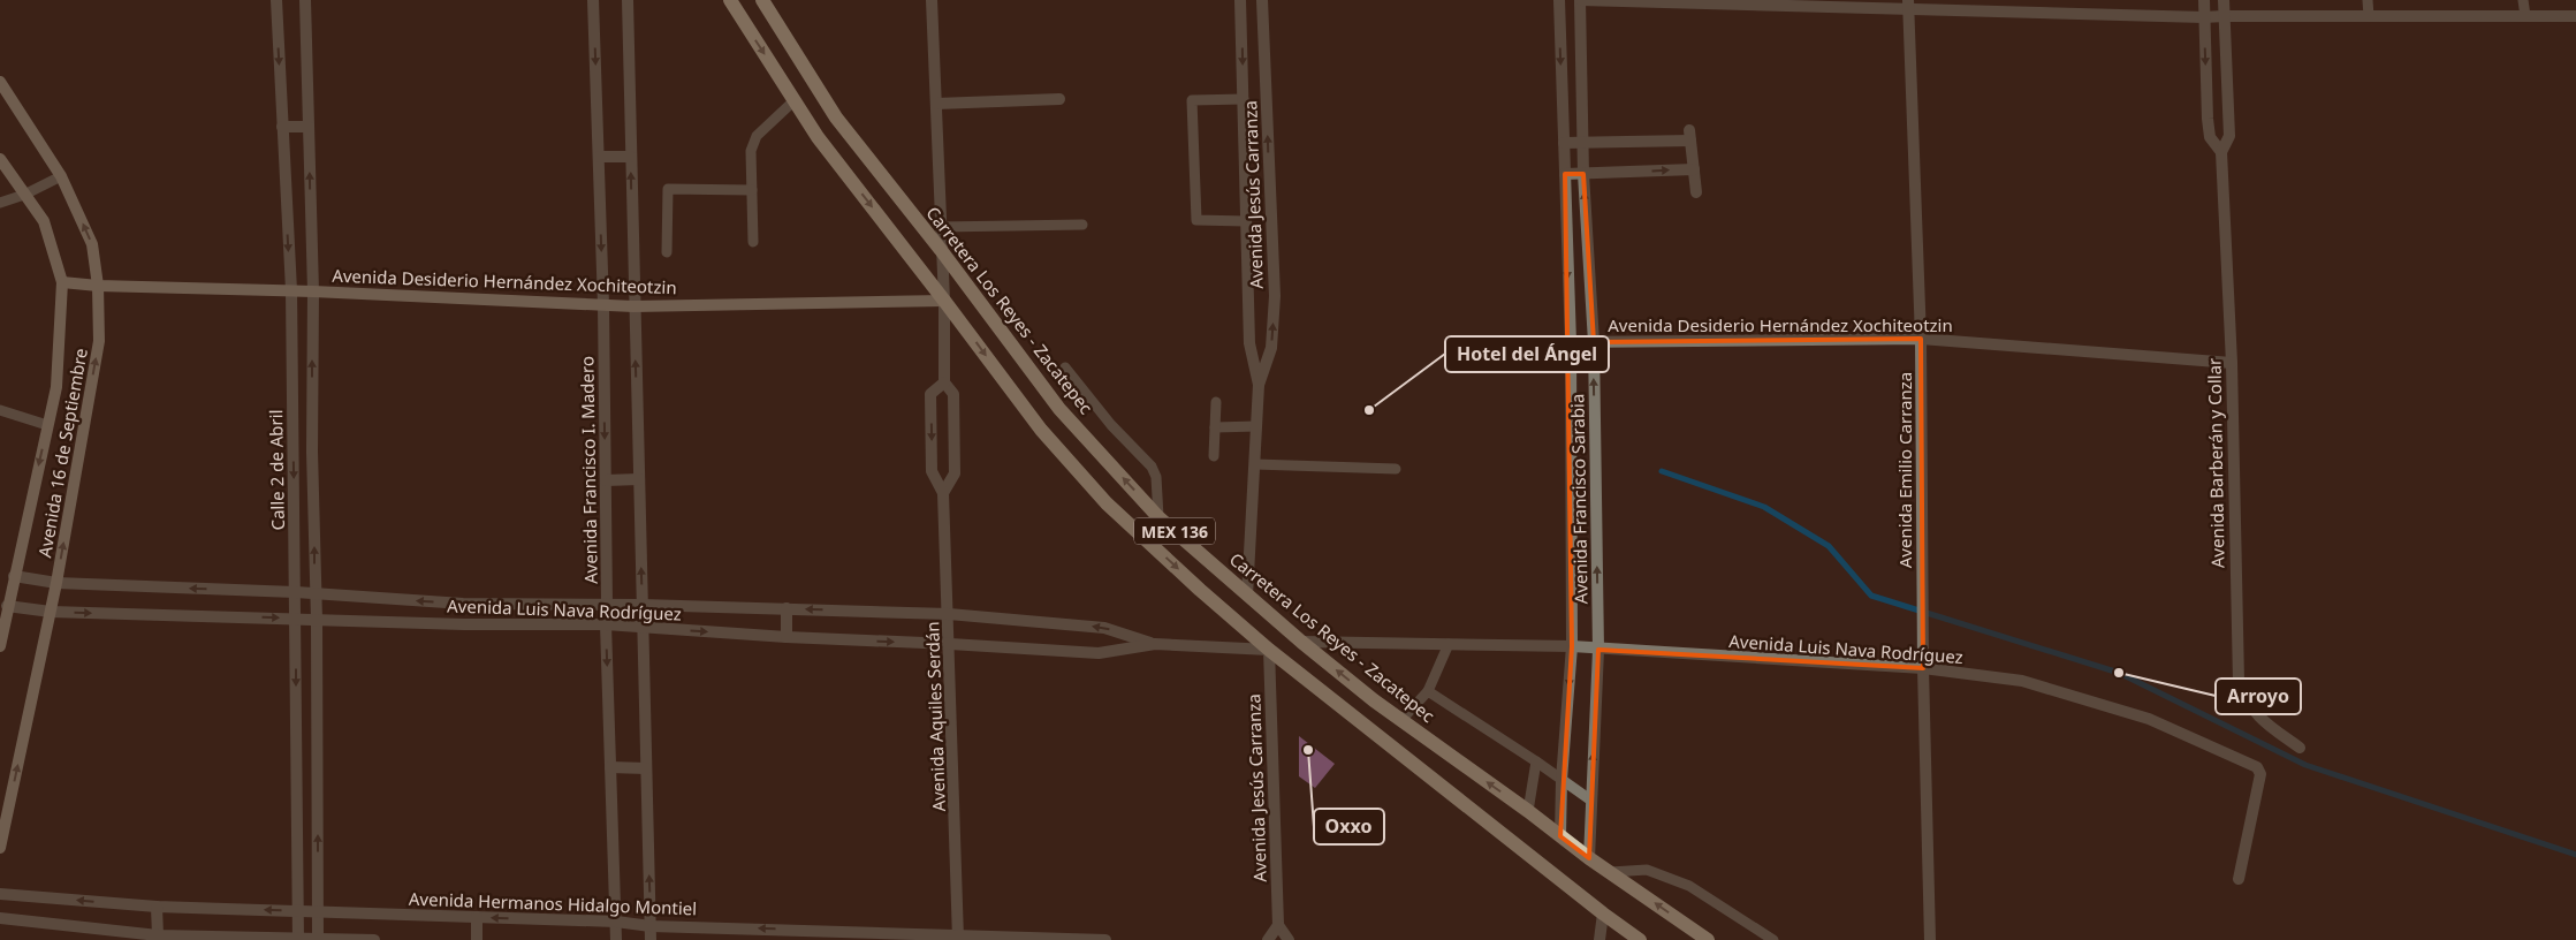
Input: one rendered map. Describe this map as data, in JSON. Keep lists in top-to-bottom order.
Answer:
{
  "streets": {
    "main road": [
      "Avenida Desiderio Hernández Xochiteotzin",
      "Carretera Los Reyes - Zacatepec",
      "Avenida 16 de Septiembre",
      "MEX 136"
    ],
    "street": [
      "Avenida Jesús Carranza",
      "Avenida Barberán y Collar",
      "Calle 2 de Abril",
      "Avenida Francisco I. Madero",
      "Avenida Emilio Carranza",
      "Avenida Francisco Sarabia",
      "Avenida Luis Nava Rodríguez",
      "Avenida Aquiles Serdán",
      "Avenida Hermanos Hidalgo Montiel"
    ]
  },
  "crossings": [
    ["Avenida Jesús Carranza", "Carretera Los Reyes - Zacatepec"],
    ["Avenida Jesús Carranza", "MEX 136"],
    ["Avenida Jesús Carranza", "Avenida Luis Nava Rodríguez"],
    ["Avenida Desiderio Hernández Xochiteotzin", "Avenida 16 de Septiembre"],
    ["Avenida Desiderio Hernández Xochiteotzin", "Avenida Barberán y Collar"],
    ["Avenida Desiderio Hernández Xochiteotzin", "Calle 2 de Abril"],
    ["Avenida Desiderio Hernández Xochiteotzin", "Avenida Francisco I. Madero"],
    ["Avenida Desiderio Hernández Xochiteotzin", "Avenida Emilio Carranza"],
    ["Avenida Desiderio Hernández Xochiteotzin", "Avenida Francisco Sarabia"],
    ["Avenida Desiderio Hernández Xochiteotzin", "MEX 136"],
    ["Avenida Desiderio Hernández Xochiteotzin", "Avenida Aquiles Serdán"],
    ["Carretera Los Reyes - Zacatepec", "Avenida Francisco Sarabia"],
    ["Carretera Los Reyes - Zacatepec", "Avenida Luis Nava Rodríguez"],
    ["Carretera Los Reyes - Zacatepec", "Avenida Aquiles Serdán"],
    ["Avenida 16 de Septiembre", "Avenida Luis Nava Rodríguez"],
    ["Calle 2 de Abril", "Avenida Luis Nava Rodríguez"],
    ["Calle 2 de Abril", "Avenida Hermanos Hidalgo Montiel"],
    ["Avenida Francisco I. Madero", "Avenida Luis Nava Rodríguez"],
    ["Avenida Francisco I. Madero", "Avenida Hermanos Hidalgo Montiel"],
    ["Avenida Emilio Carranza", "Avenida Luis Nava Rodríguez"],
    ["Avenida Francisco Sarabia", "Avenida Luis Nava Rodríguez"],
    ["MEX 136", "Avenida Luis Nava Rodríguez"],
    ["MEX 136", "Avenida Aquiles Serdán"],
    ["Avenida Luis Nava Rodríguez", "Avenida Aquiles Serdán"],
    ["Avenida Aquiles Serdán", "Avenida Hermanos Hidalgo Montiel"]
  ],
  "places": ["Hotel del Ángel", "Arroyo", "Oxxo"]
}
